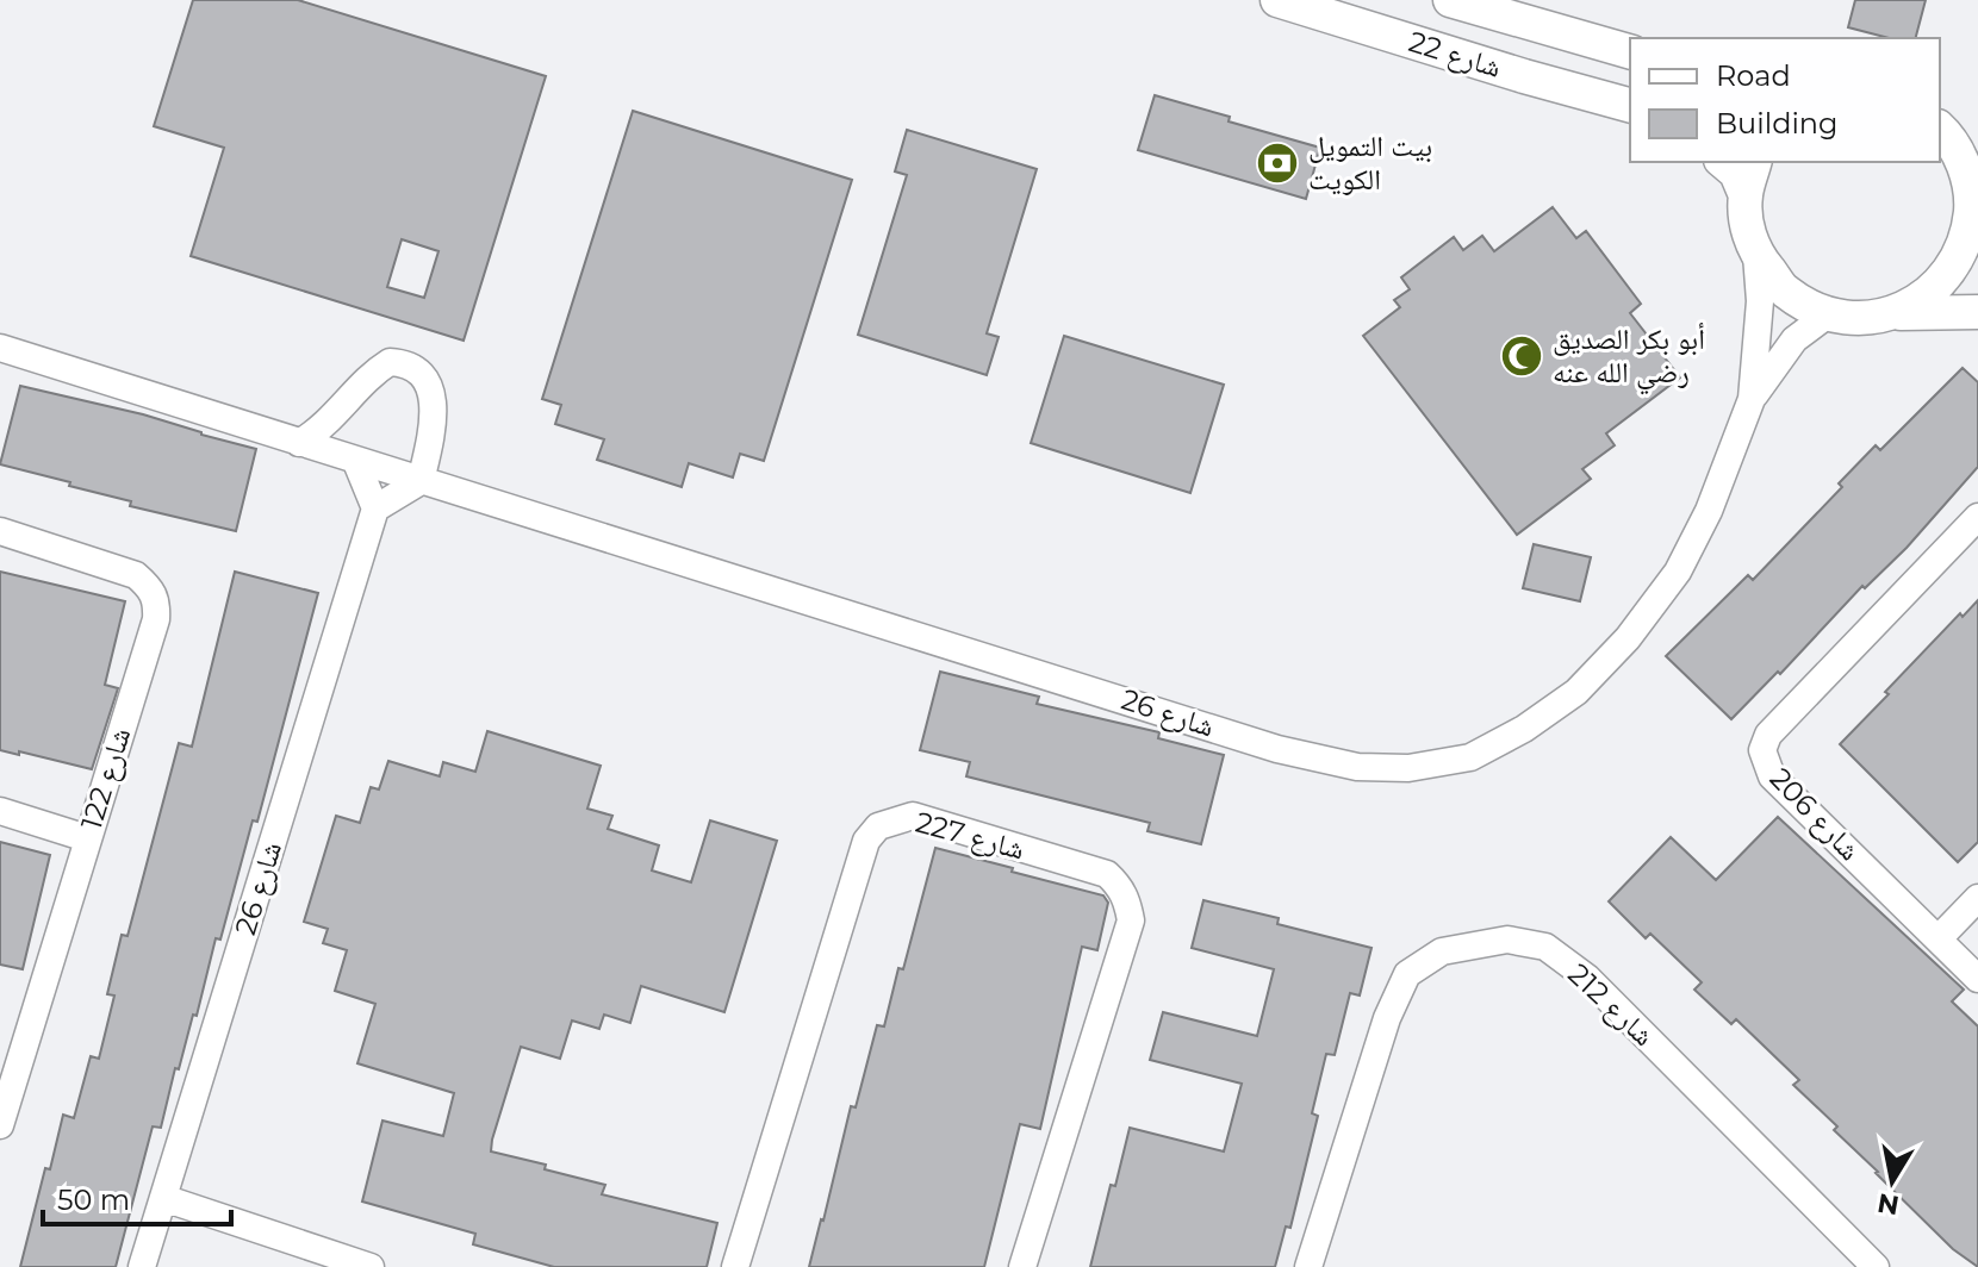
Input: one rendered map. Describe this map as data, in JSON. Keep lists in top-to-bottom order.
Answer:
{
  "streets": {
    "street": [
      "شارع 22",
      "شارع 26",
      "شارع 122",
      "شارع 206",
      "شارع 227",
      "شارع 212"
    ]
  },
  "places": {
    "bank": ["بيت التمويل الكويت"],
    "mosque": ["أبو بكر الصديق رضي الله عنه"]
  },
  "legend": ["Road", "Building"],
  "scale_bar": "50 m",
  "north": "bottom"
}
